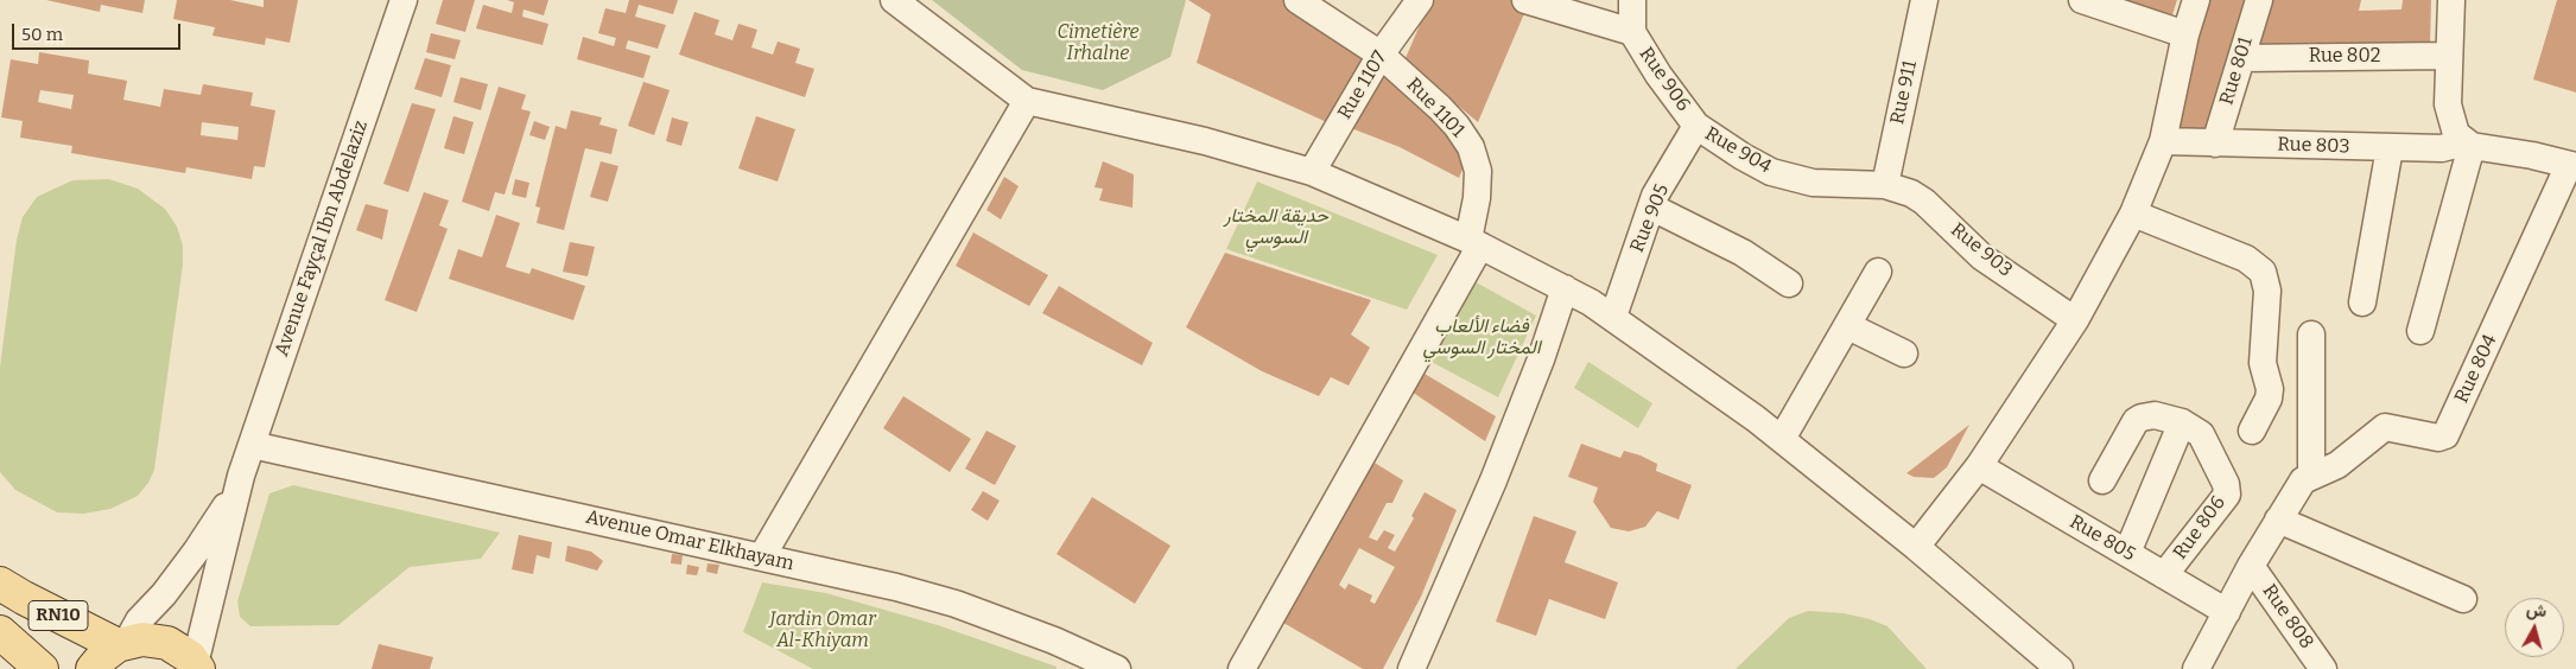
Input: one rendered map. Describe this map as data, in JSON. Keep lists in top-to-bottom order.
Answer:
{
  "streets": {
    "main road": ["RN10"],
    "street": [
      "Rue 802",
      "Rue 801",
      "Rue 906",
      "Rue 1107",
      "Rue 911",
      "Rue 1101",
      "Rue 803",
      "Rue 904",
      "Rue 905",
      "Avenue Fayçal Ibn Abdelaziz",
      "Rue 903",
      "Rue 804",
      "Rue 806",
      "Rue 805",
      "Avenue Omar Elkhayam",
      "Rue 808"
    ]
  },
  "crossings": [
    ["Rue 802", "Rue 801"],
    ["Rue 801", "Rue 803"],
    ["Rue 906", "Rue 904"],
    ["Rue 906", "Rue 905"],
    ["Rue 1107", "Rue 1101"],
    ["Rue 911", "Rue 904"],
    ["Rue 911", "Rue 903"],
    ["Rue 904", "Rue 905"],
    ["Rue 904", "Rue 903"],
    ["Avenue Fayçal Ibn Abdelaziz", "Avenue Omar Elkhayam"],
    ["Avenue Fayçal Ibn Abdelaziz", "RN10"],
    ["Rue 804", "Rue 805"],
    ["Rue 804", "Rue 808"],
    ["Rue 806", "Rue 805"]
  ],
  "parks": [
    "Cimetière Irhalne",
    "حديقة المختار السوسي",
    "فضاء الألعاب المختار السوسي",
    "Jardin Omar Al-Khiyam"
  ],
  "scale_bar": "50 m",
  "north": "top"
}
